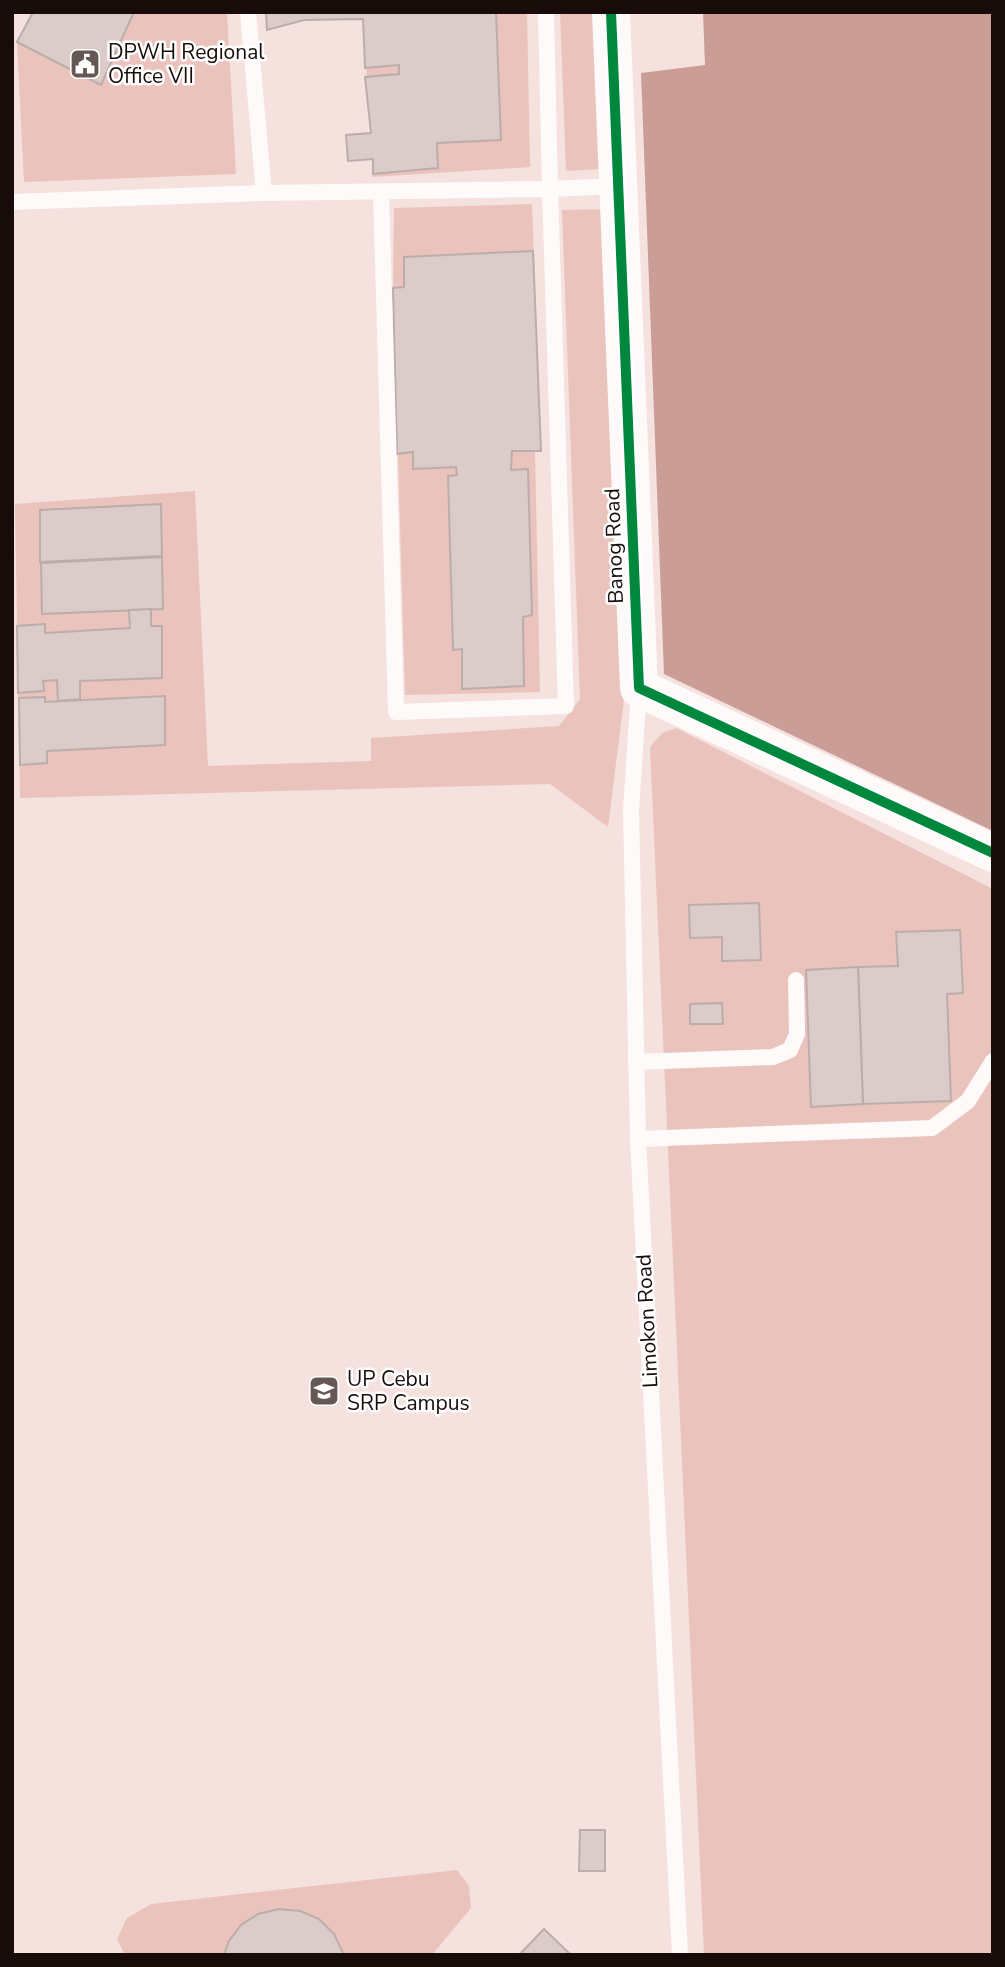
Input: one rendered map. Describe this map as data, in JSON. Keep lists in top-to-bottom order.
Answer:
{
  "streets": {
    "street": ["Banog Road"],
    "lane": ["Limokon Road"]
  },
  "crossings": [
    ["Banog Road", "Limokon Road"]
  ],
  "places": {
    "public building": ["DPWH Regional Office VII"],
    "school or university": ["UP Cebu SRP Campus"]
  }
}
